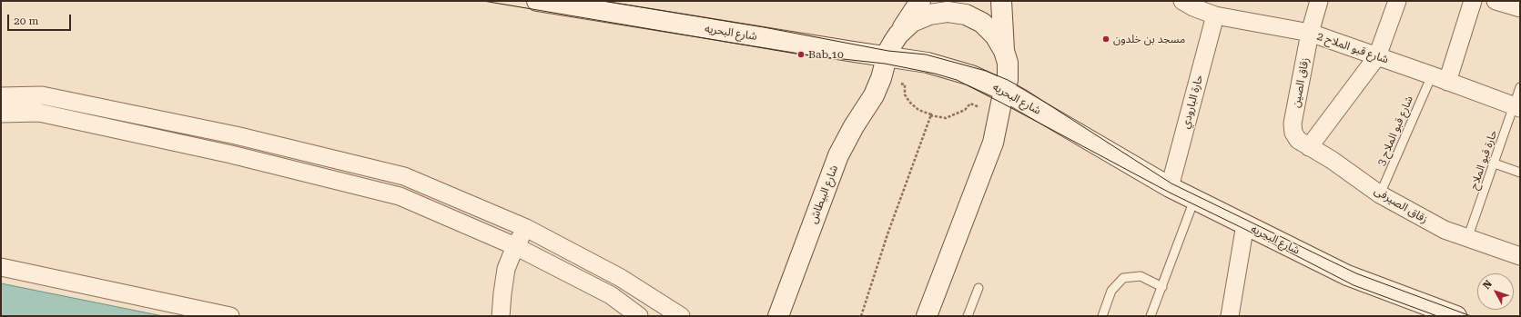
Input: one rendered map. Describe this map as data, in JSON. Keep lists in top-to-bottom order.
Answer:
{
  "streets": {
    "main road": ["شارع البحريه", "شارع البيطاش"],
    "street": [
      "شارع قبو الملاح 2",
      "زقاق الصين",
      "حارة البارودي",
      "زقاق الصيرفى"
    ],
    "lane": ["شارع قبو الملاح 3", "حارة قبو الملاح"]
  },
  "crossings": [
    ["شارع البحريه", "حارة البارودي"],
    ["شارع البحريه", "شارع البيطاش"],
    ["شارع قبو الملاح 2", "زقاق الصين"],
    ["شارع قبو الملاح 2", "حارة البارودي"],
    ["شارع قبو الملاح 2", "شارع قبو الملاح 3"],
    ["شارع قبو الملاح 2", "حارة قبو الملاح"],
    ["زقاق الصين", "زقاق الصيرفى"],
    ["شارع قبو الملاح 3", "زقاق الصيرفى"],
    ["حارة قبو الملاح", "زقاق الصيرفى"]
  ],
  "places": ["مسجد بن خلدون", "Bab 10"],
  "scale_bar": "20 m",
  "north": "top left"
}
